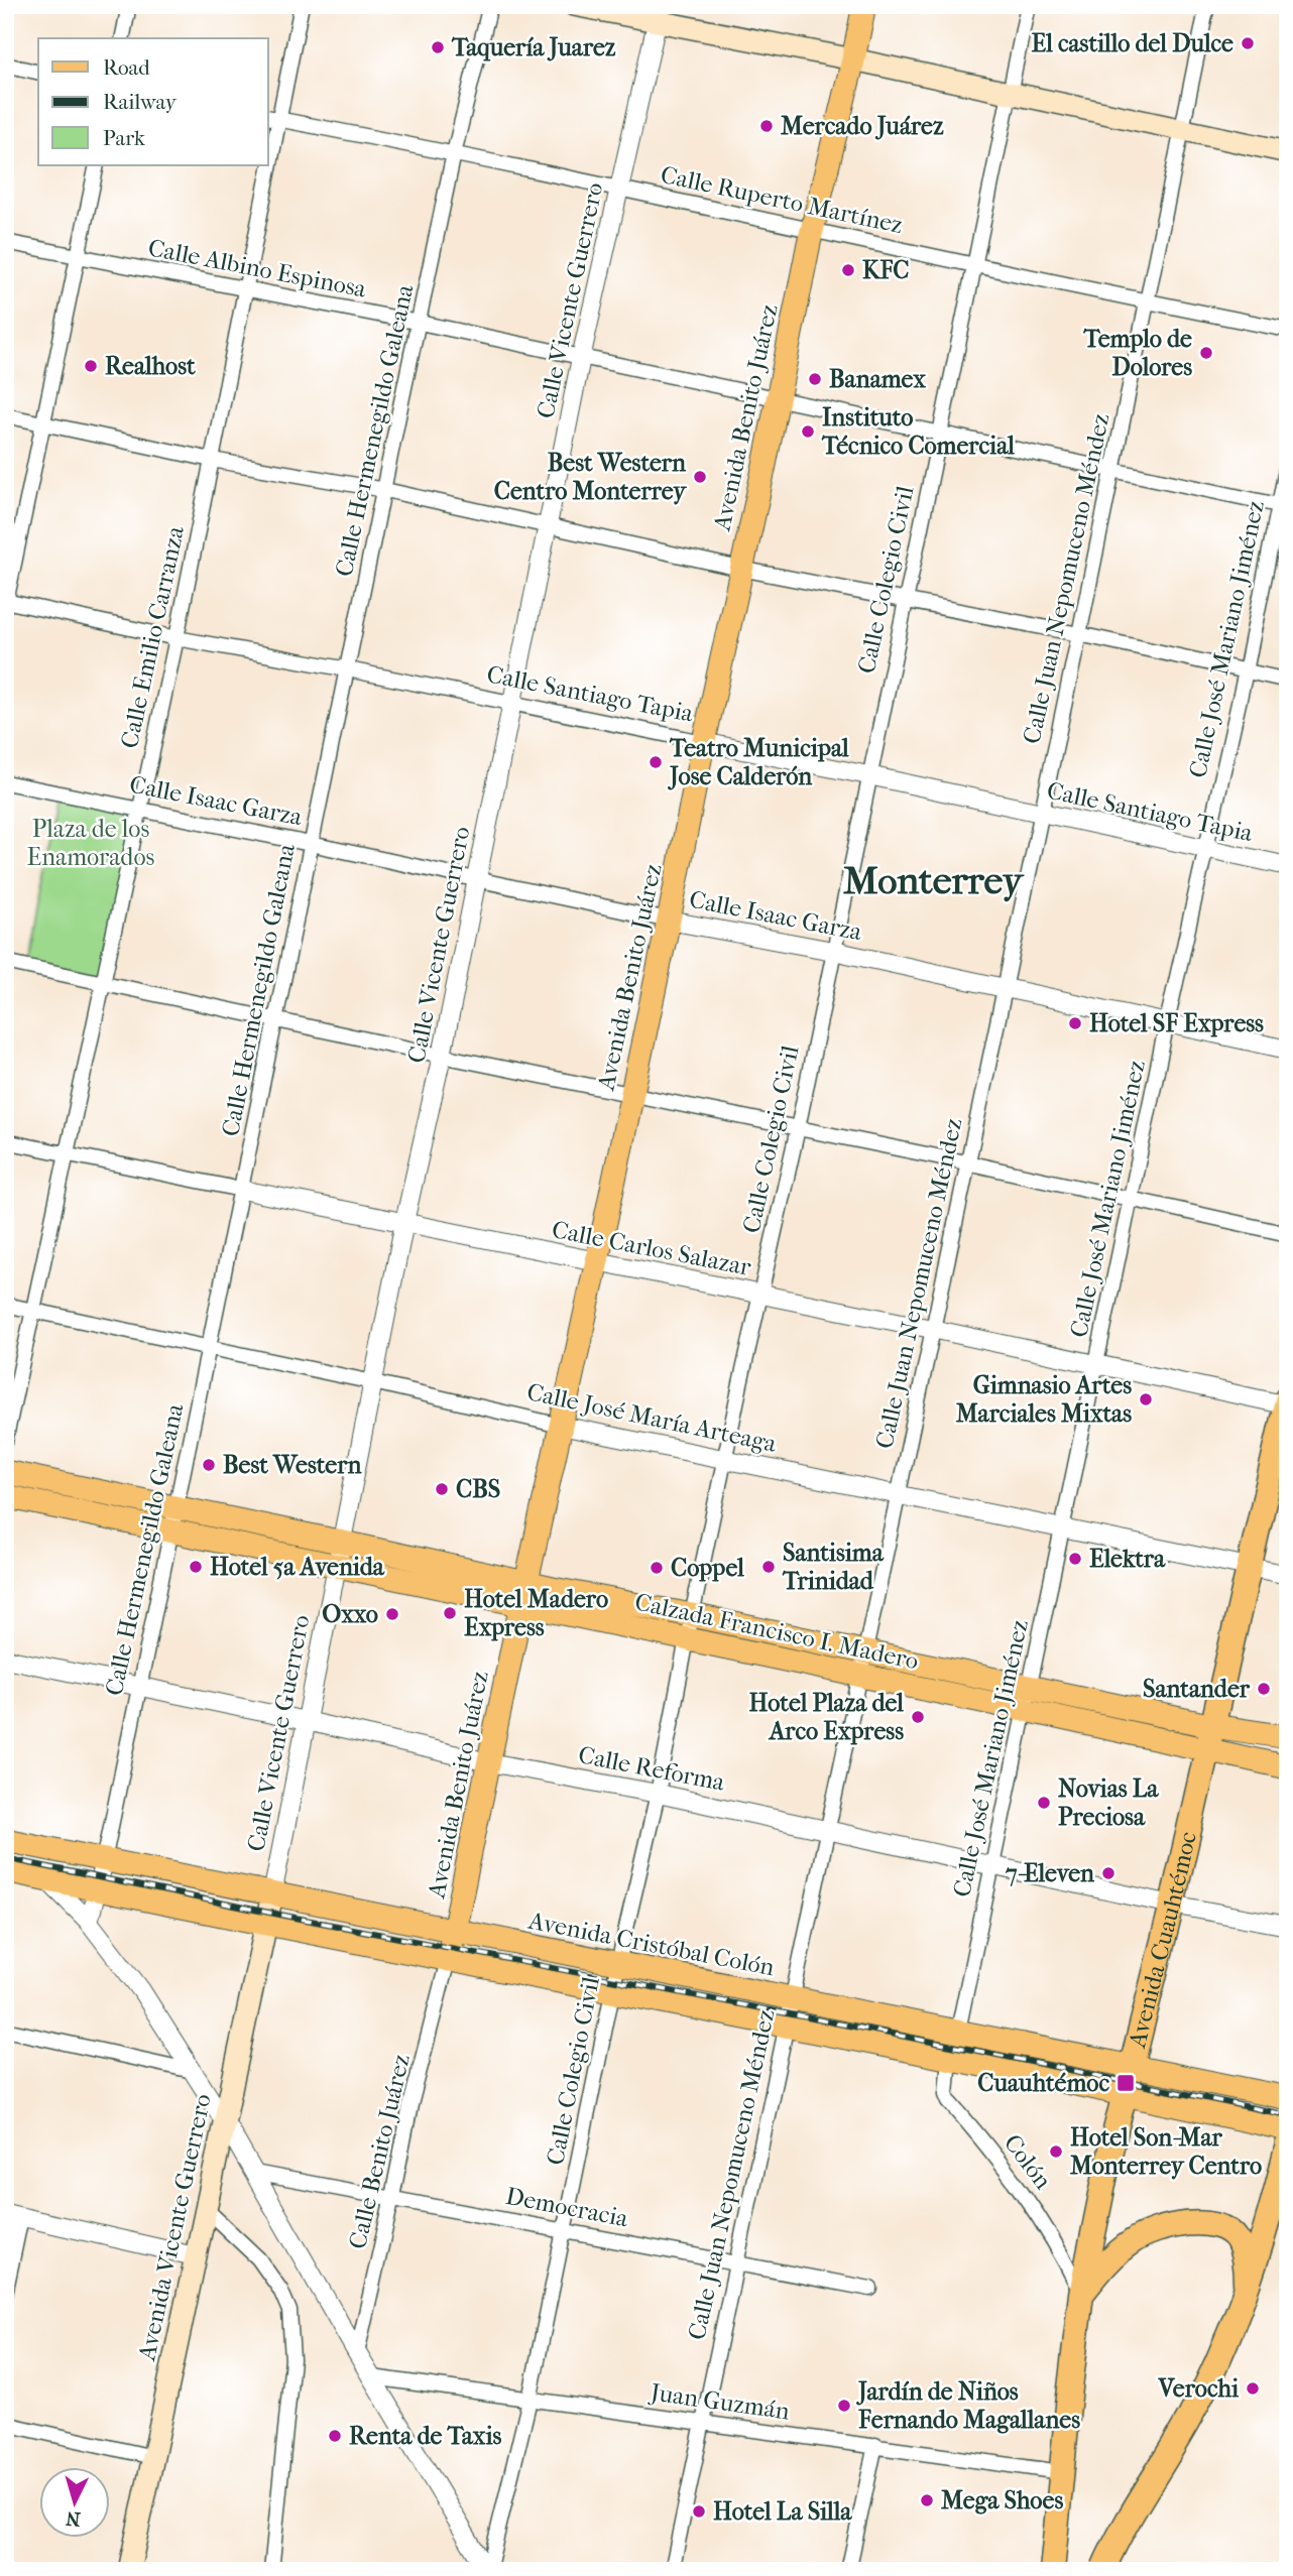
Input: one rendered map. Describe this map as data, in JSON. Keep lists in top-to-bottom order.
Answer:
{
  "streets": {
    "highway": ["Avenida Cuauhtémoc"],
    "main road": [
      "Avenida Benito Juárez",
      "Calzada Francisco I. Madero",
      "Avenida Cristóbal Colón",
      "Avenida Vicente Guerrero"
    ],
    "street": [
      "Calle Ruperto Martínez",
      "Calle Albino Espinosa",
      "Calle Vicente Guerrero",
      "Calle Hermenegildo Galeana",
      "Calle Juan Nepomuceno Méndez",
      "Calle Colegio Civil",
      "Calle Emilio Carranza",
      "Calle José Mariano Jiménez",
      "Calle Santiago Tapia",
      "Calle Isaac Garza",
      "Calle Carlos Salazar",
      "Calle José María Arteaga",
      "Calle Reforma",
      "Calle Benito Juárez",
      "Colón",
      "Democracia",
      "Juan Guzmán"
    ]
  },
  "crossings": [
    ["Calle Ruperto Martínez", "Calle Vicente Guerrero"],
    ["Calle Ruperto Martínez", "Avenida Benito Juárez"],
    ["Calle Ruperto Martínez", "Calle Hermenegildo Galeana"],
    ["Calle Ruperto Martínez", "Calle Juan Nepomuceno Méndez"],
    ["Calle Ruperto Martínez", "Calle Colegio Civil"],
    ["Calle Ruperto Martínez", "Calle Emilio Carranza"],
    ["Calle Albino Espinosa", "Calle Vicente Guerrero"],
    ["Calle Albino Espinosa", "Avenida Benito Juárez"],
    ["Calle Albino Espinosa", "Calle Hermenegildo Galeana"],
    ["Calle Albino Espinosa", "Calle Juan Nepomuceno Méndez"],
    ["Calle Albino Espinosa", "Calle Colegio Civil"],
    ["Calle Albino Espinosa", "Calle Emilio Carranza"],
    ["Calle Albino Espinosa", "Calle José Mariano Jiménez"],
    ["Calle Vicente Guerrero", "Calle Santiago Tapia"],
    ["Calle Vicente Guerrero", "Calle Isaac Garza"],
    ["Calle Vicente Guerrero", "Calle Carlos Salazar"],
    ["Calle Vicente Guerrero", "Calle José María Arteaga"],
    ["Calle Vicente Guerrero", "Calzada Francisco I. Madero"],
    ["Calle Vicente Guerrero", "Calle Reforma"],
    ["Calle Vicente Guerrero", "Avenida Cristóbal Colón"],
    ["Calle Vicente Guerrero", "Avenida Vicente Guerrero"],
    ["Avenida Benito Juárez", "Calle Santiago Tapia"],
    ["Avenida Benito Juárez", "Calle Isaac Garza"],
    ["Avenida Benito Juárez", "Calle Carlos Salazar"],
    ["Avenida Benito Juárez", "Calle José María Arteaga"],
    ["Avenida Benito Juárez", "Calzada Francisco I. Madero"],
    ["Avenida Benito Juárez", "Calle Reforma"],
    ["Avenida Benito Juárez", "Avenida Cristóbal Colón"],
    ["Avenida Benito Juárez", "Calle Benito Juárez"],
    ["Calle Hermenegildo Galeana", "Calle Santiago Tapia"],
    ["Calle Hermenegildo Galeana", "Calle Isaac Garza"],
    ["Calle Hermenegildo Galeana", "Calle Carlos Salazar"],
    ["Calle Hermenegildo Galeana", "Calle José María Arteaga"],
    ["Calle Hermenegildo Galeana", "Calzada Francisco I. Madero"],
    ["Calle Hermenegildo Galeana", "Calle Reforma"],
    ["Calle Hermenegildo Galeana", "Avenida Cristóbal Colón"],
    ["Calle Juan Nepomuceno Méndez", "Calle Santiago Tapia"],
    ["Calle Juan Nepomuceno Méndez", "Calle Isaac Garza"],
    ["Calle Juan Nepomuceno Méndez", "Calle Carlos Salazar"],
    ["Calle Juan Nepomuceno Méndez", "Calle José María Arteaga"],
    ["Calle Juan Nepomuceno Méndez", "Calzada Francisco I. Madero"],
    ["Calle Juan Nepomuceno Méndez", "Calle Reforma"],
    ["Calle Juan Nepomuceno Méndez", "Avenida Cristóbal Colón"],
    ["Calle Juan Nepomuceno Méndez", "Democracia"],
    ["Calle Juan Nepomuceno Méndez", "Juan Guzmán"],
    ["Calle Colegio Civil", "Calle Santiago Tapia"],
    ["Calle Colegio Civil", "Calle Isaac Garza"],
    ["Calle Colegio Civil", "Calle Carlos Salazar"],
    ["Calle Colegio Civil", "Calle José María Arteaga"],
    ["Calle Colegio Civil", "Calzada Francisco I. Madero"],
    ["Calle Colegio Civil", "Calle Reforma"],
    ["Calle Colegio Civil", "Avenida Cristóbal Colón"],
    ["Calle Colegio Civil", "Democracia"],
    ["Calle Colegio Civil", "Juan Guzmán"],
    ["Calle Emilio Carranza", "Calle Santiago Tapia"],
    ["Calle Emilio Carranza", "Calle Isaac Garza"],
    ["Calle Emilio Carranza", "Calle Carlos Salazar"],
    ["Calle Emilio Carranza", "Calle José María Arteaga"],
    ["Calle José Mariano Jiménez", "Calle Santiago Tapia"],
    ["Calle José Mariano Jiménez", "Calle Isaac Garza"],
    ["Calle José Mariano Jiménez", "Calle Carlos Salazar"],
    ["Calle José Mariano Jiménez", "Calle José María Arteaga"],
    ["Calle José Mariano Jiménez", "Calzada Francisco I. Madero"],
    ["Calle José Mariano Jiménez", "Calle Reforma"],
    ["Calle José Mariano Jiménez", "Avenida Cristóbal Colón"],
    ["Calle Carlos Salazar", "Avenida Cuauhtémoc"],
    ["Calle José María Arteaga", "Avenida Cuauhtémoc"],
    ["Calzada Francisco I. Madero", "Avenida Cuauhtémoc"],
    ["Calle Reforma", "Avenida Cuauhtémoc"],
    ["Avenida Cuauhtémoc", "Avenida Cristóbal Colón"],
    ["Avenida Cuauhtémoc", "Colón"],
    ["Avenida Cuauhtémoc", "Juan Guzmán"],
    ["Avenida Cristóbal Colón", "Avenida Vicente Guerrero"],
    ["Calle Benito Juárez", "Democracia"]
  ],
  "districts": ["Monterrey"],
  "parks": ["Plaza de los Enamorados"],
  "places": {
    "other": [
      "El castillo del Dulce",
      "Taquería Juarez",
      "Mercado Juárez",
      "KFC",
      "Templo de Dolores",
      "Realhost",
      "Banamex",
      "Instituto Técnico Comercial",
      "Best Western Centro Monterrey",
      "Teatro Municipal Jose Calderón",
      "Hotel SF Express",
      "Gimnasio Artes Marciales Mixtas",
      "Best Western",
      "CBS",
      "Elektra",
      "Hotel 5a Avenida",
      "Santisima Trinidad",
      "Coppel",
      "Hotel Madero Express",
      "Oxxo",
      "Santander",
      "Hotel Plaza del Arco Express",
      "Novias La Preciosa",
      "7-Eleven",
      "Hotel Son-Mar Monterrey Centro",
      "Verochi",
      "Jardín de Niños Fernando Magallanes",
      "Renta de Taxis",
      "Mega Shoes",
      "Hotel La Silla"
    ],
    "transit": ["Cuauhtémoc"]
  },
  "legend": ["Road", "Railway", "Park"],
  "north": "bottom"
}
